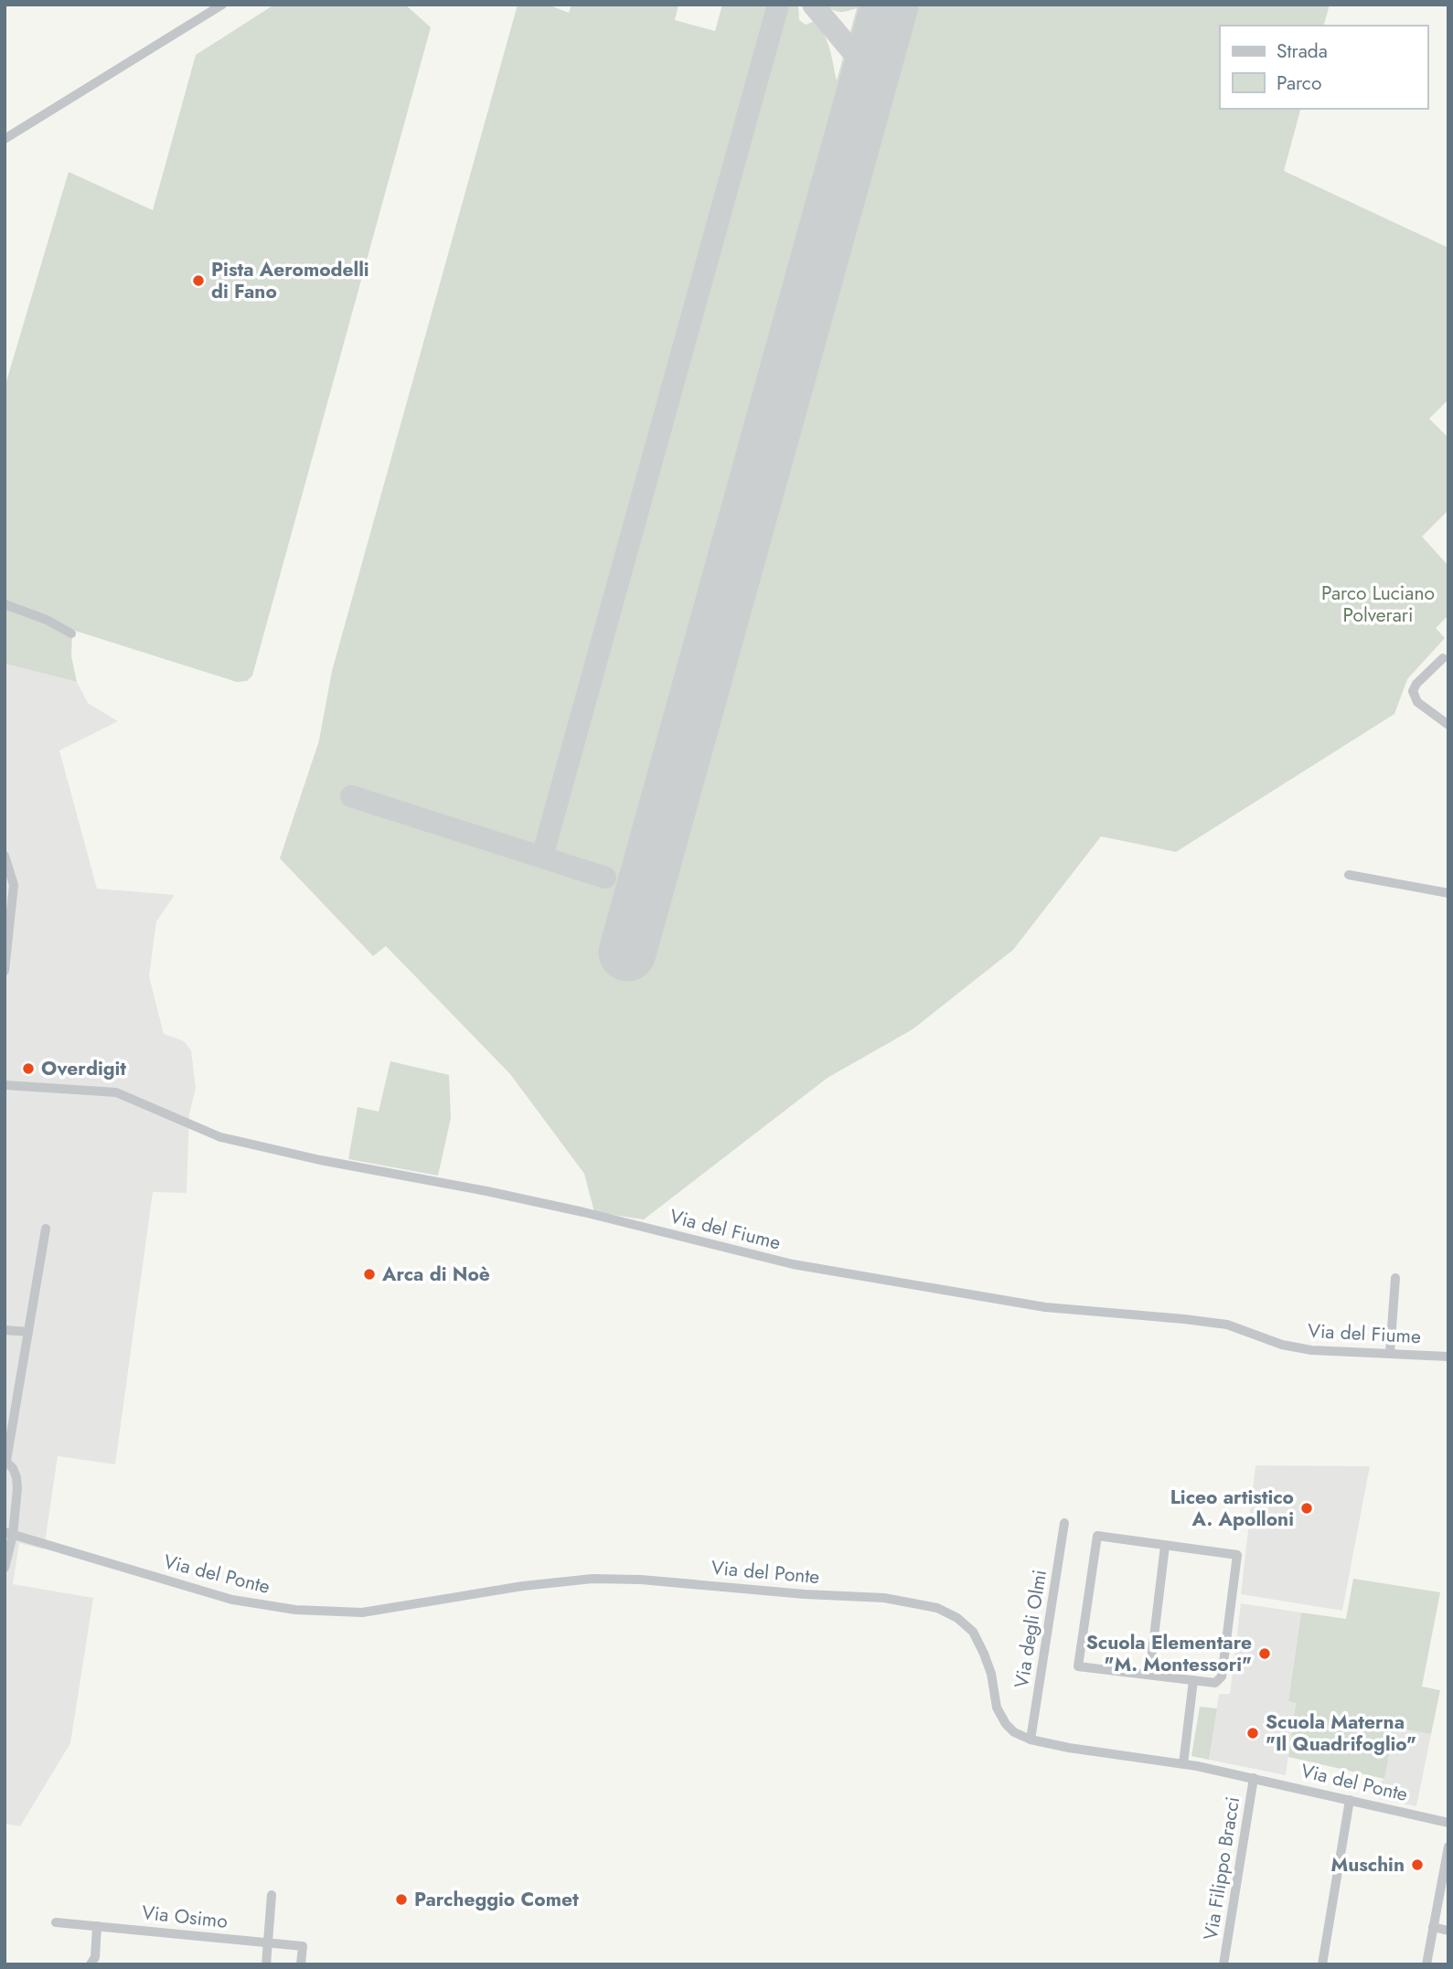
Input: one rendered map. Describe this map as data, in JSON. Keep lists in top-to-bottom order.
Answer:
{
  "streets": {
    "street": [
      "Via del Fiume",
      "Via del Ponte",
      "Via degli Olmi",
      "Via Filippo Bracci",
      "Via Osimo"
    ]
  },
  "crossings": [
    ["Via del Ponte", "Via degli Olmi"],
    ["Via del Ponte", "Via Filippo Bracci"]
  ],
  "parks": ["Parco Luciano Polverari"],
  "places": [
    "Pista Aeromodelli di Fano",
    "Overdigit",
    "Arca di Noè",
    "Liceo artistico A. Apolloni",
    "Scuola Elementare \"M. Montessori\"",
    "Scuola Materna \"Il Quadrifoglio\"",
    "Muschin",
    "Parcheggio Comet"
  ],
  "legend": ["Strada", "Parco"]
}
